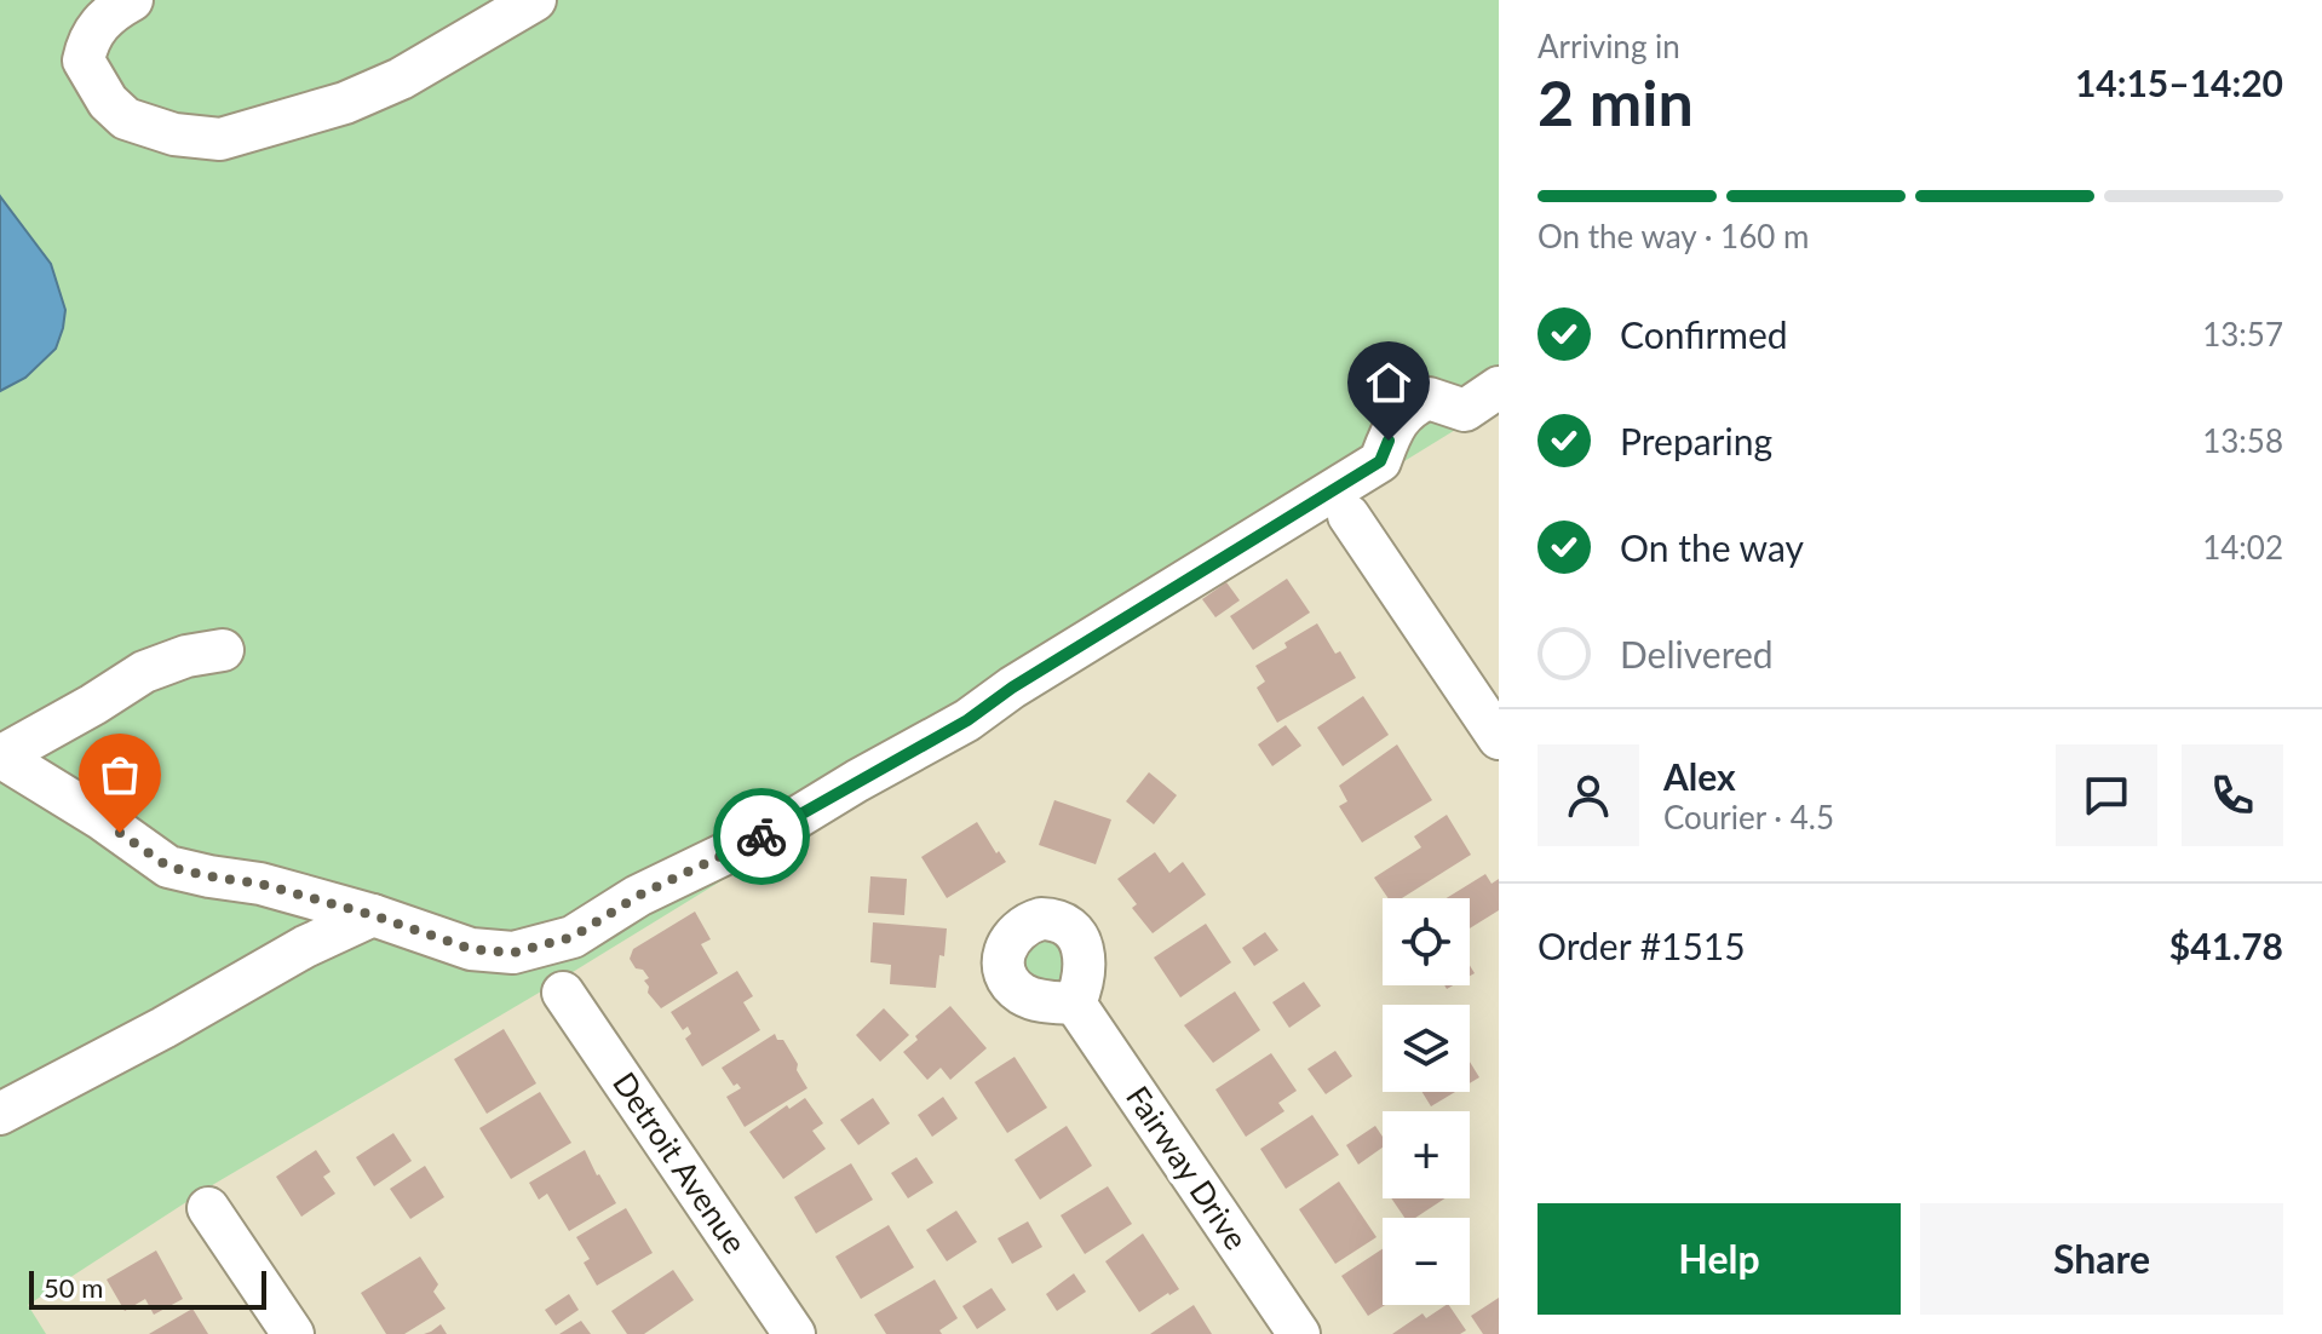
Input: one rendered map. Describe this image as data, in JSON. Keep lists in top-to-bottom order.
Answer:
{
  "streets": {
    "street": ["Detroit Avenue", "Fairway Drive"]
  },
  "scale_bar": "50 m",
  "page": {
    "heading": ["2 min", "Arriving in", "14:15–14:20"],
    "panel": [
      "Alex",
      "Courier · 4.5",
      "Order #1515",
      "$41.78"
    ],
    "bar": "On the way · 160 m",
    "list": [
      ["Confirmed", "13:57"],
      ["Preparing", "13:58"],
      ["On the way", "14:02"],
      "Delivered"
    ],
    "map_buttons": ["+", "−"],
    "buttons": ["Help", "Share"],
    "scale": "50 m"
  }
}
